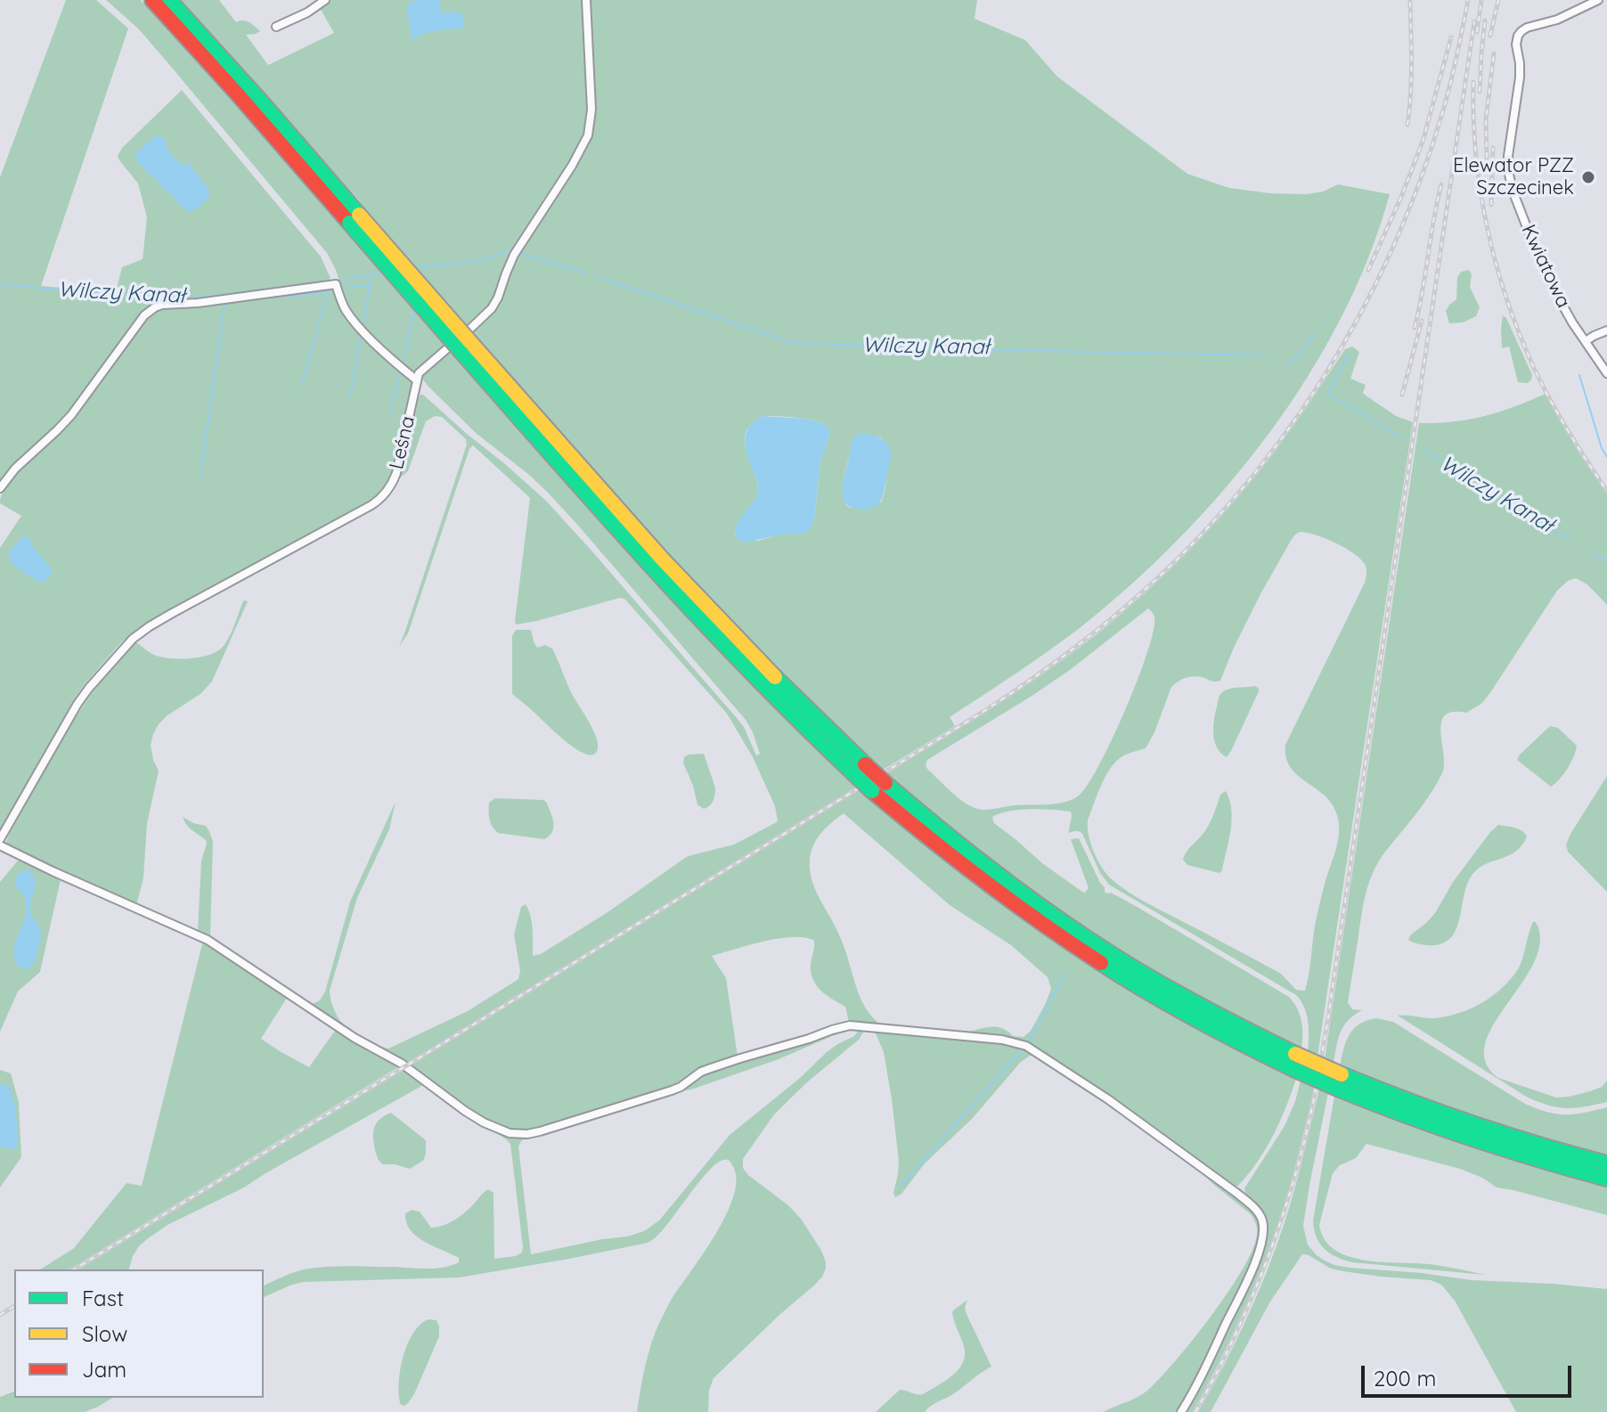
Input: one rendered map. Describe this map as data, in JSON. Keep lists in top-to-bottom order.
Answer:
{
  "streets": {
    "street": ["Kwiatowa", "Leśna"]
  },
  "water": ["Wilczy Kanał"],
  "places": ["Elewator PZZ Szczecinek"],
  "legend": ["Fast", "Slow", "Jam"],
  "scale_bar": "200 m"
}
